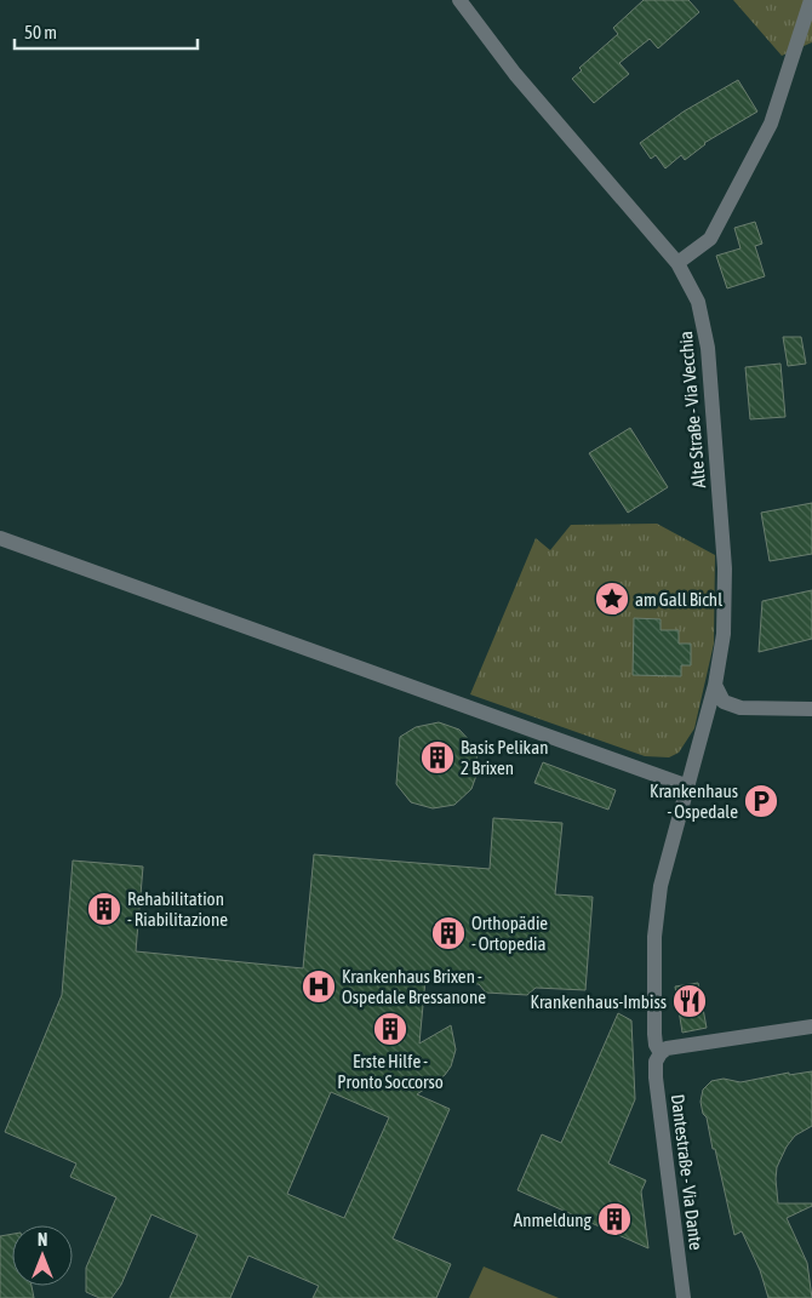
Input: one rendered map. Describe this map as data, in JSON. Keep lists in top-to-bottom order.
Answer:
{
  "streets": {
    "street": ["Alte Straße - Via Vecchia", "Dantestraße - Via Dante"]
  },
  "crossings": [
    ["Alte Straße - Via Vecchia", "Dantestraße - Via Dante"]
  ],
  "places": {
    "place": ["am Gall Bichl"],
    "building": [
      "Basis Pelikan 2 Brixen",
      "Rehabilitation - Riabilitazione",
      "Orthopädie - Ortopedia",
      "Erste Hilfe - Pronto Soccorso",
      "Anmeldung"
    ],
    "parking": ["Krankenhaus - Ospedale"],
    "hospital": ["Krankenhaus Brixen - Ospedale Bressanone"],
    "restaurant": ["Krankenhaus-Imbiss"]
  },
  "scale_bar": "50 m",
  "north": "top"
}
